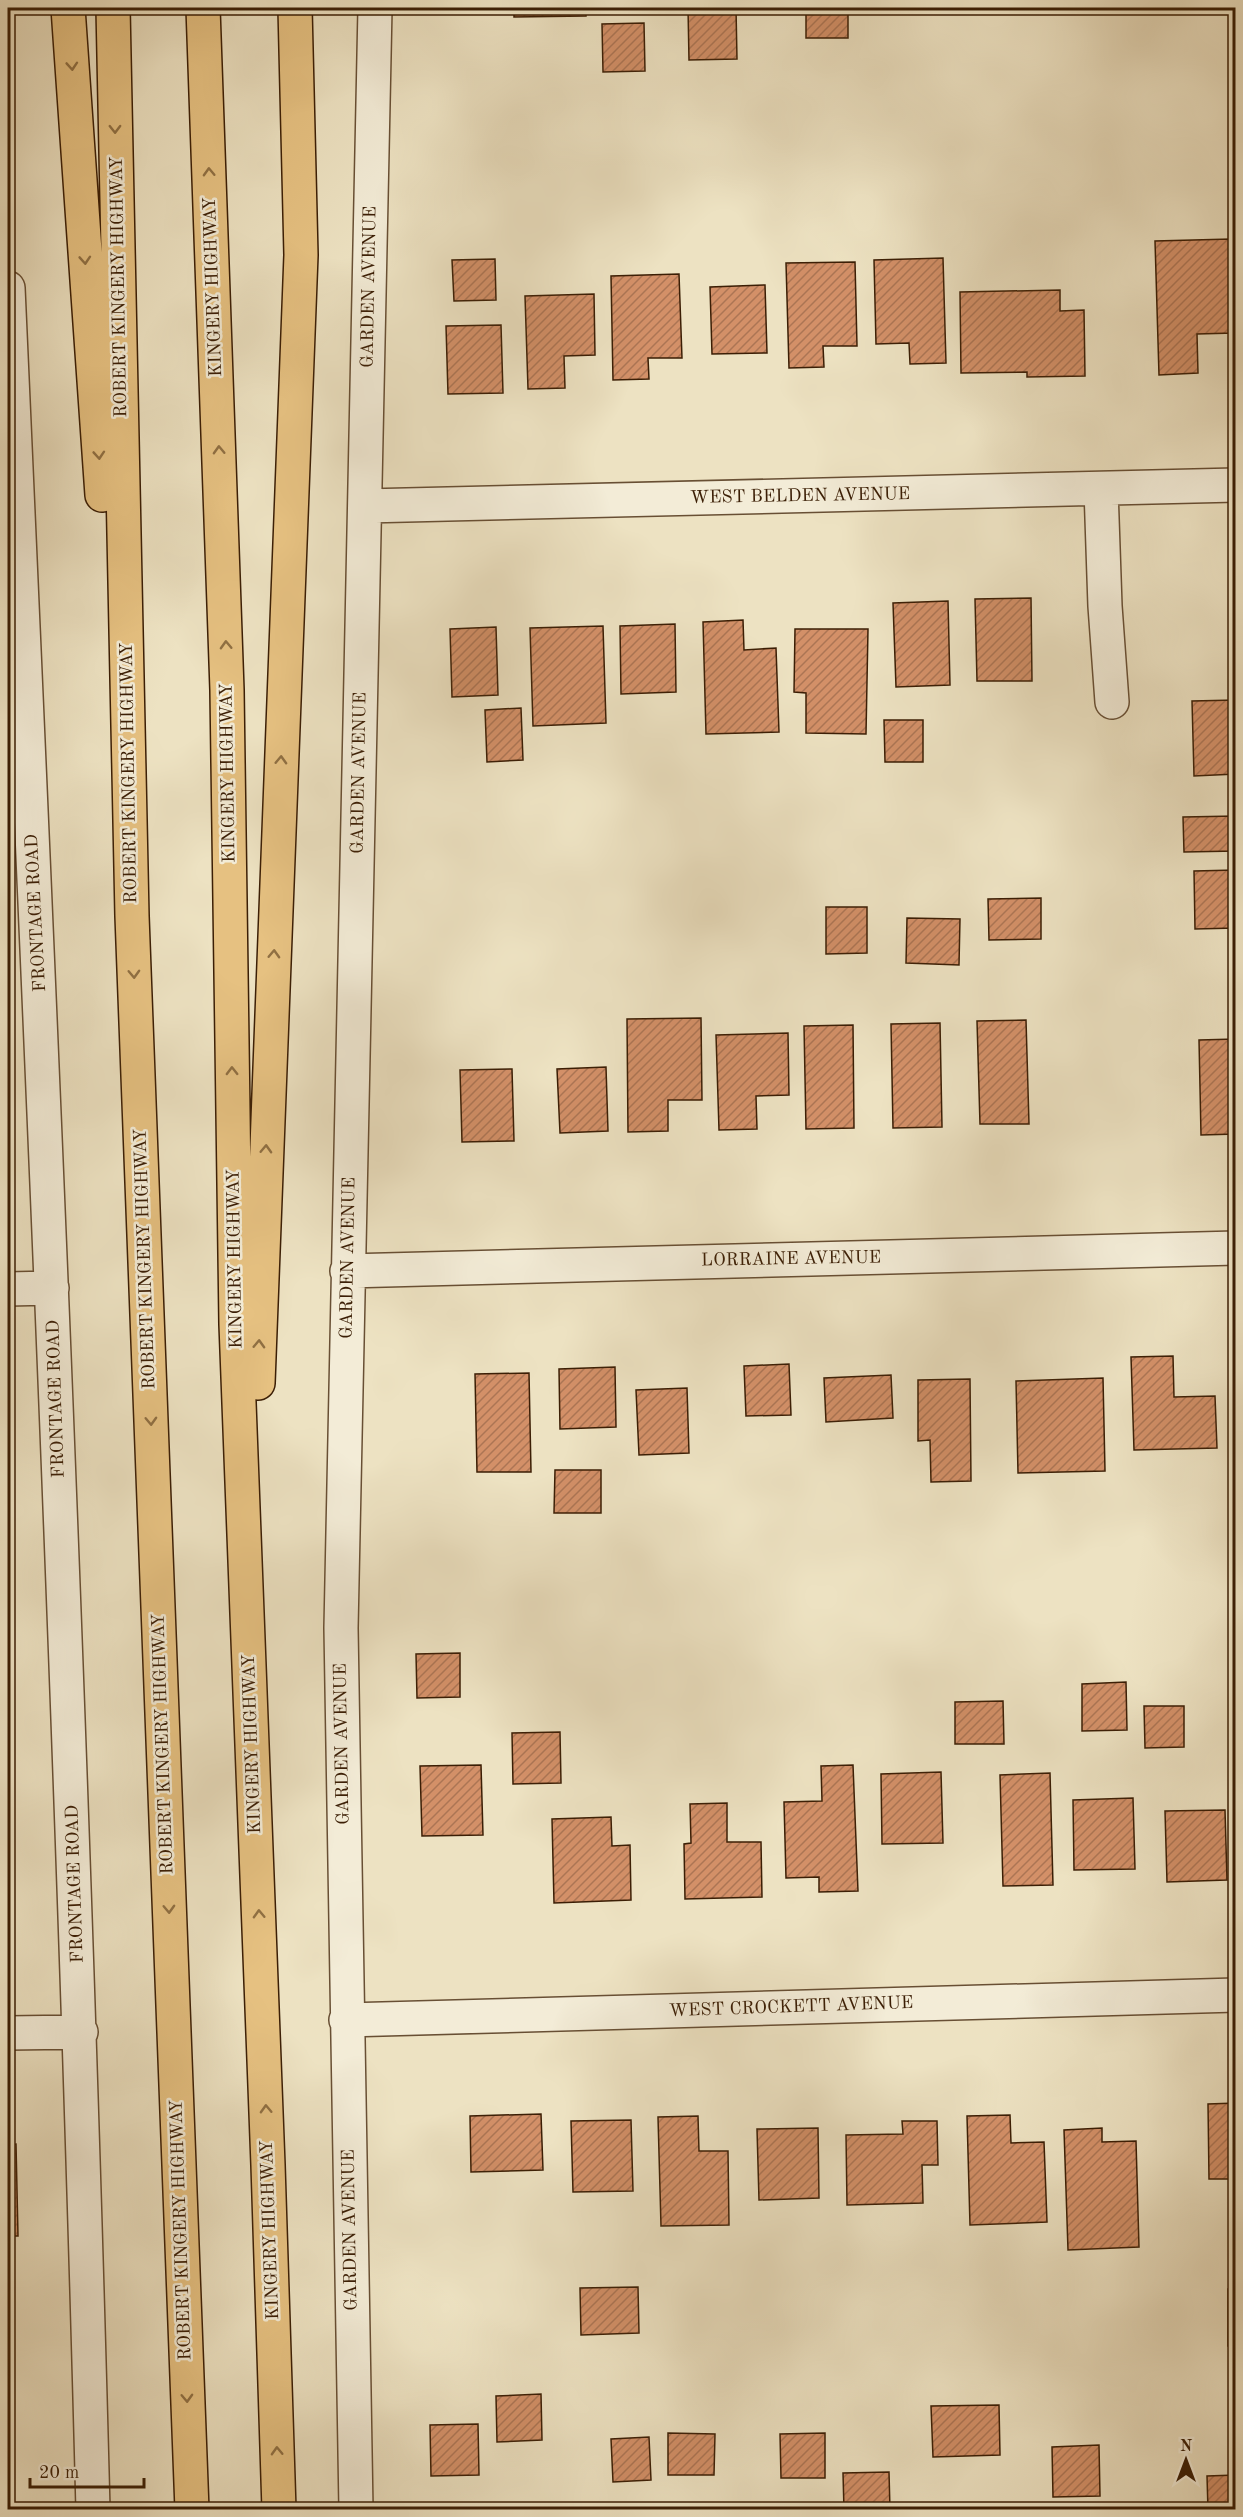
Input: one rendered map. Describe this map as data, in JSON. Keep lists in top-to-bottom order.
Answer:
{
  "streets": {
    "highway": ["ROBERT KINGERY HIGHWAY", "KINGERY HIGHWAY"],
    "street": [
      "GARDEN AVENUE",
      "WEST BELDEN AVENUE",
      "FRONTAGE ROAD",
      "LORRAINE AVENUE",
      "WEST CROCKETT AVENUE"
    ]
  },
  "crossings": [
    ["GARDEN AVENUE", "WEST BELDEN AVENUE"],
    ["GARDEN AVENUE", "LORRAINE AVENUE"],
    ["GARDEN AVENUE", "WEST CROCKETT AVENUE"]
  ],
  "scale_bar": "20 m",
  "north": "top"
}
